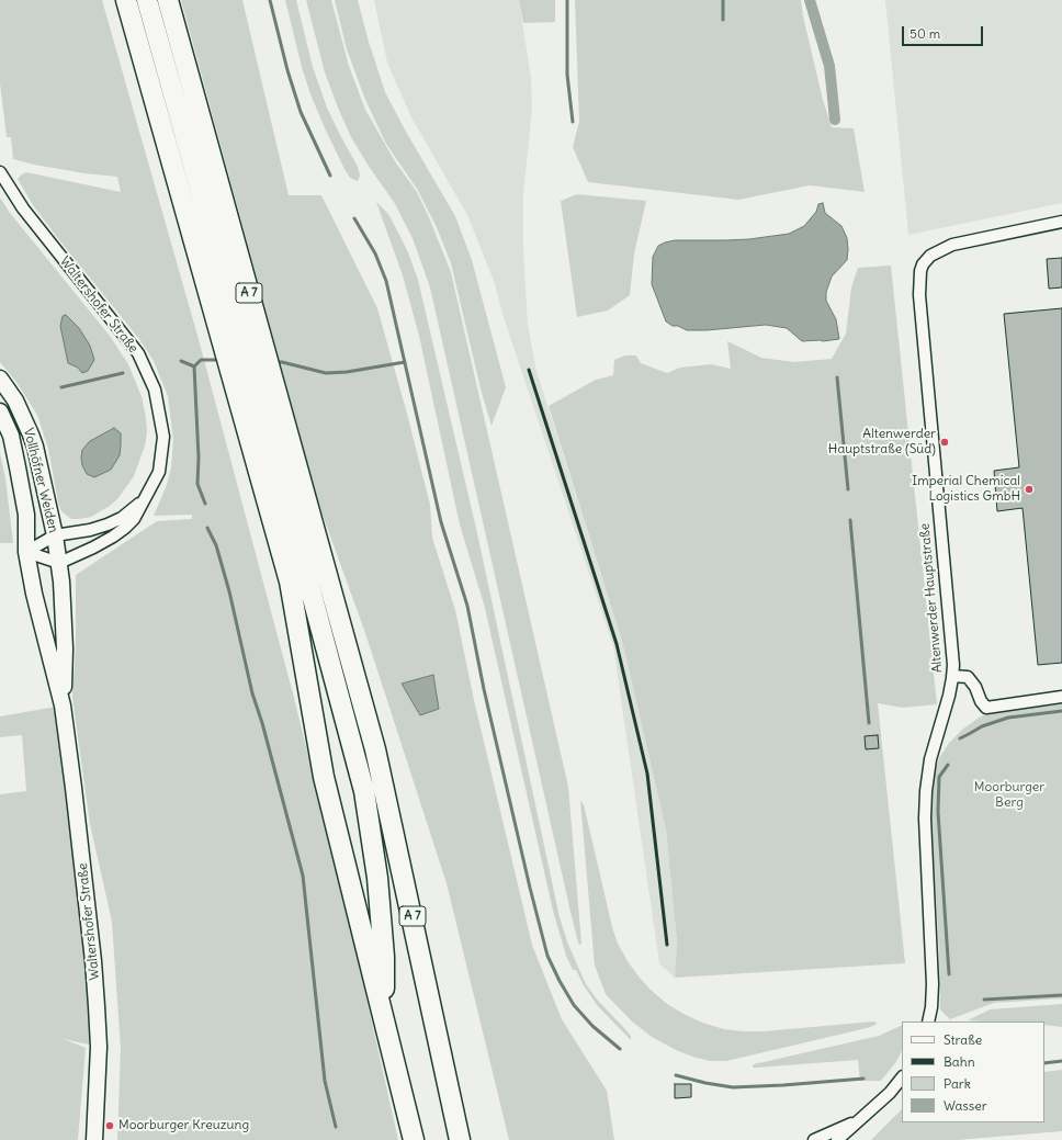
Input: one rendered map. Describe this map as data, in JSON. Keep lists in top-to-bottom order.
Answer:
{
  "streets": {
    "highway": ["A 7"],
    "main road": ["Waltershofer Straße", "Vollhöfner Weiden"],
    "street": ["Altenwerder Hauptstraße"]
  },
  "crossings": [
    ["Waltershofer Straße", "Vollhöfner Weiden"]
  ],
  "parks": ["Moorburger Berg"],
  "places": ["Altenwerder Hauptstraße (Süd)", "Imperial Chemical Logistics GmbH", "Moorburger Kreuzung"],
  "legend": [
    "Straße",
    "Bahn",
    "Park",
    "Wasser"
  ],
  "scale_bar": "50 m"
}
